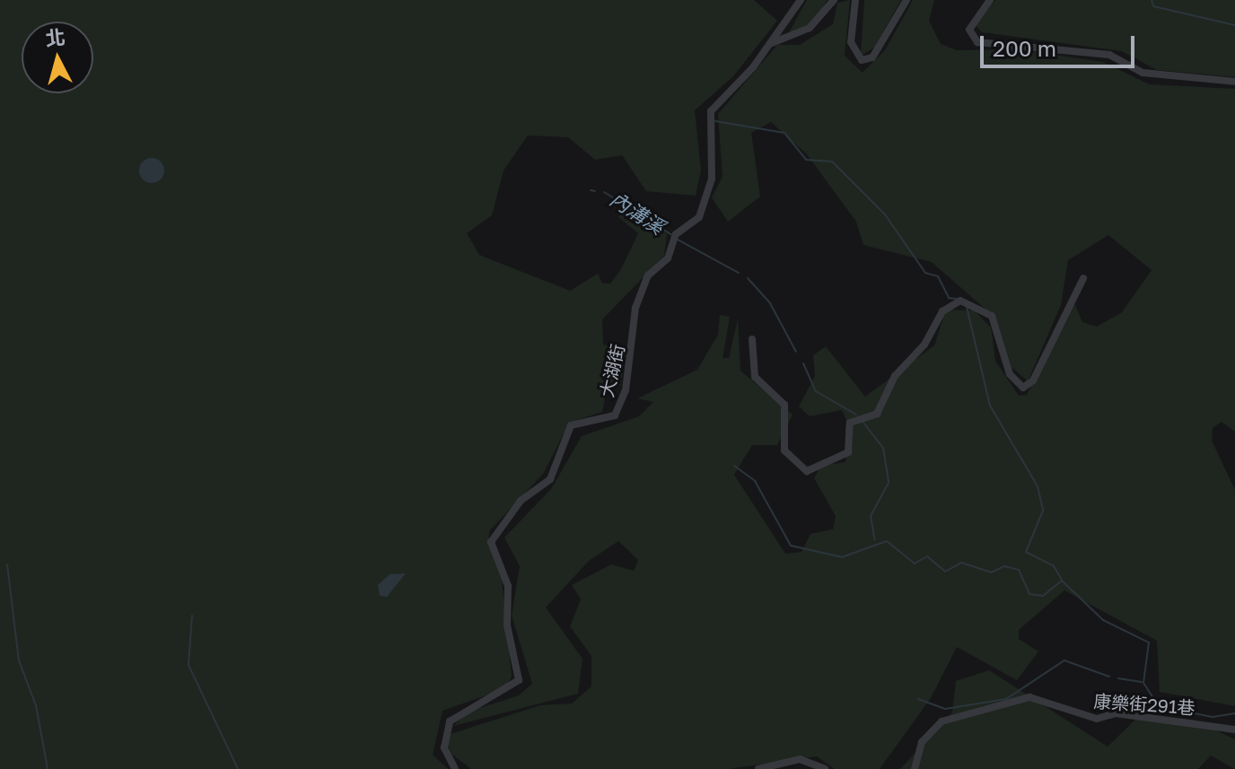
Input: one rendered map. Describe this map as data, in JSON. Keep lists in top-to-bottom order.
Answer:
{
  "streets": {
    "street": ["大湖街", "康樂街291巷"]
  },
  "water": ["內溝溪"],
  "scale_bar": "200 m",
  "north": "top"
}
